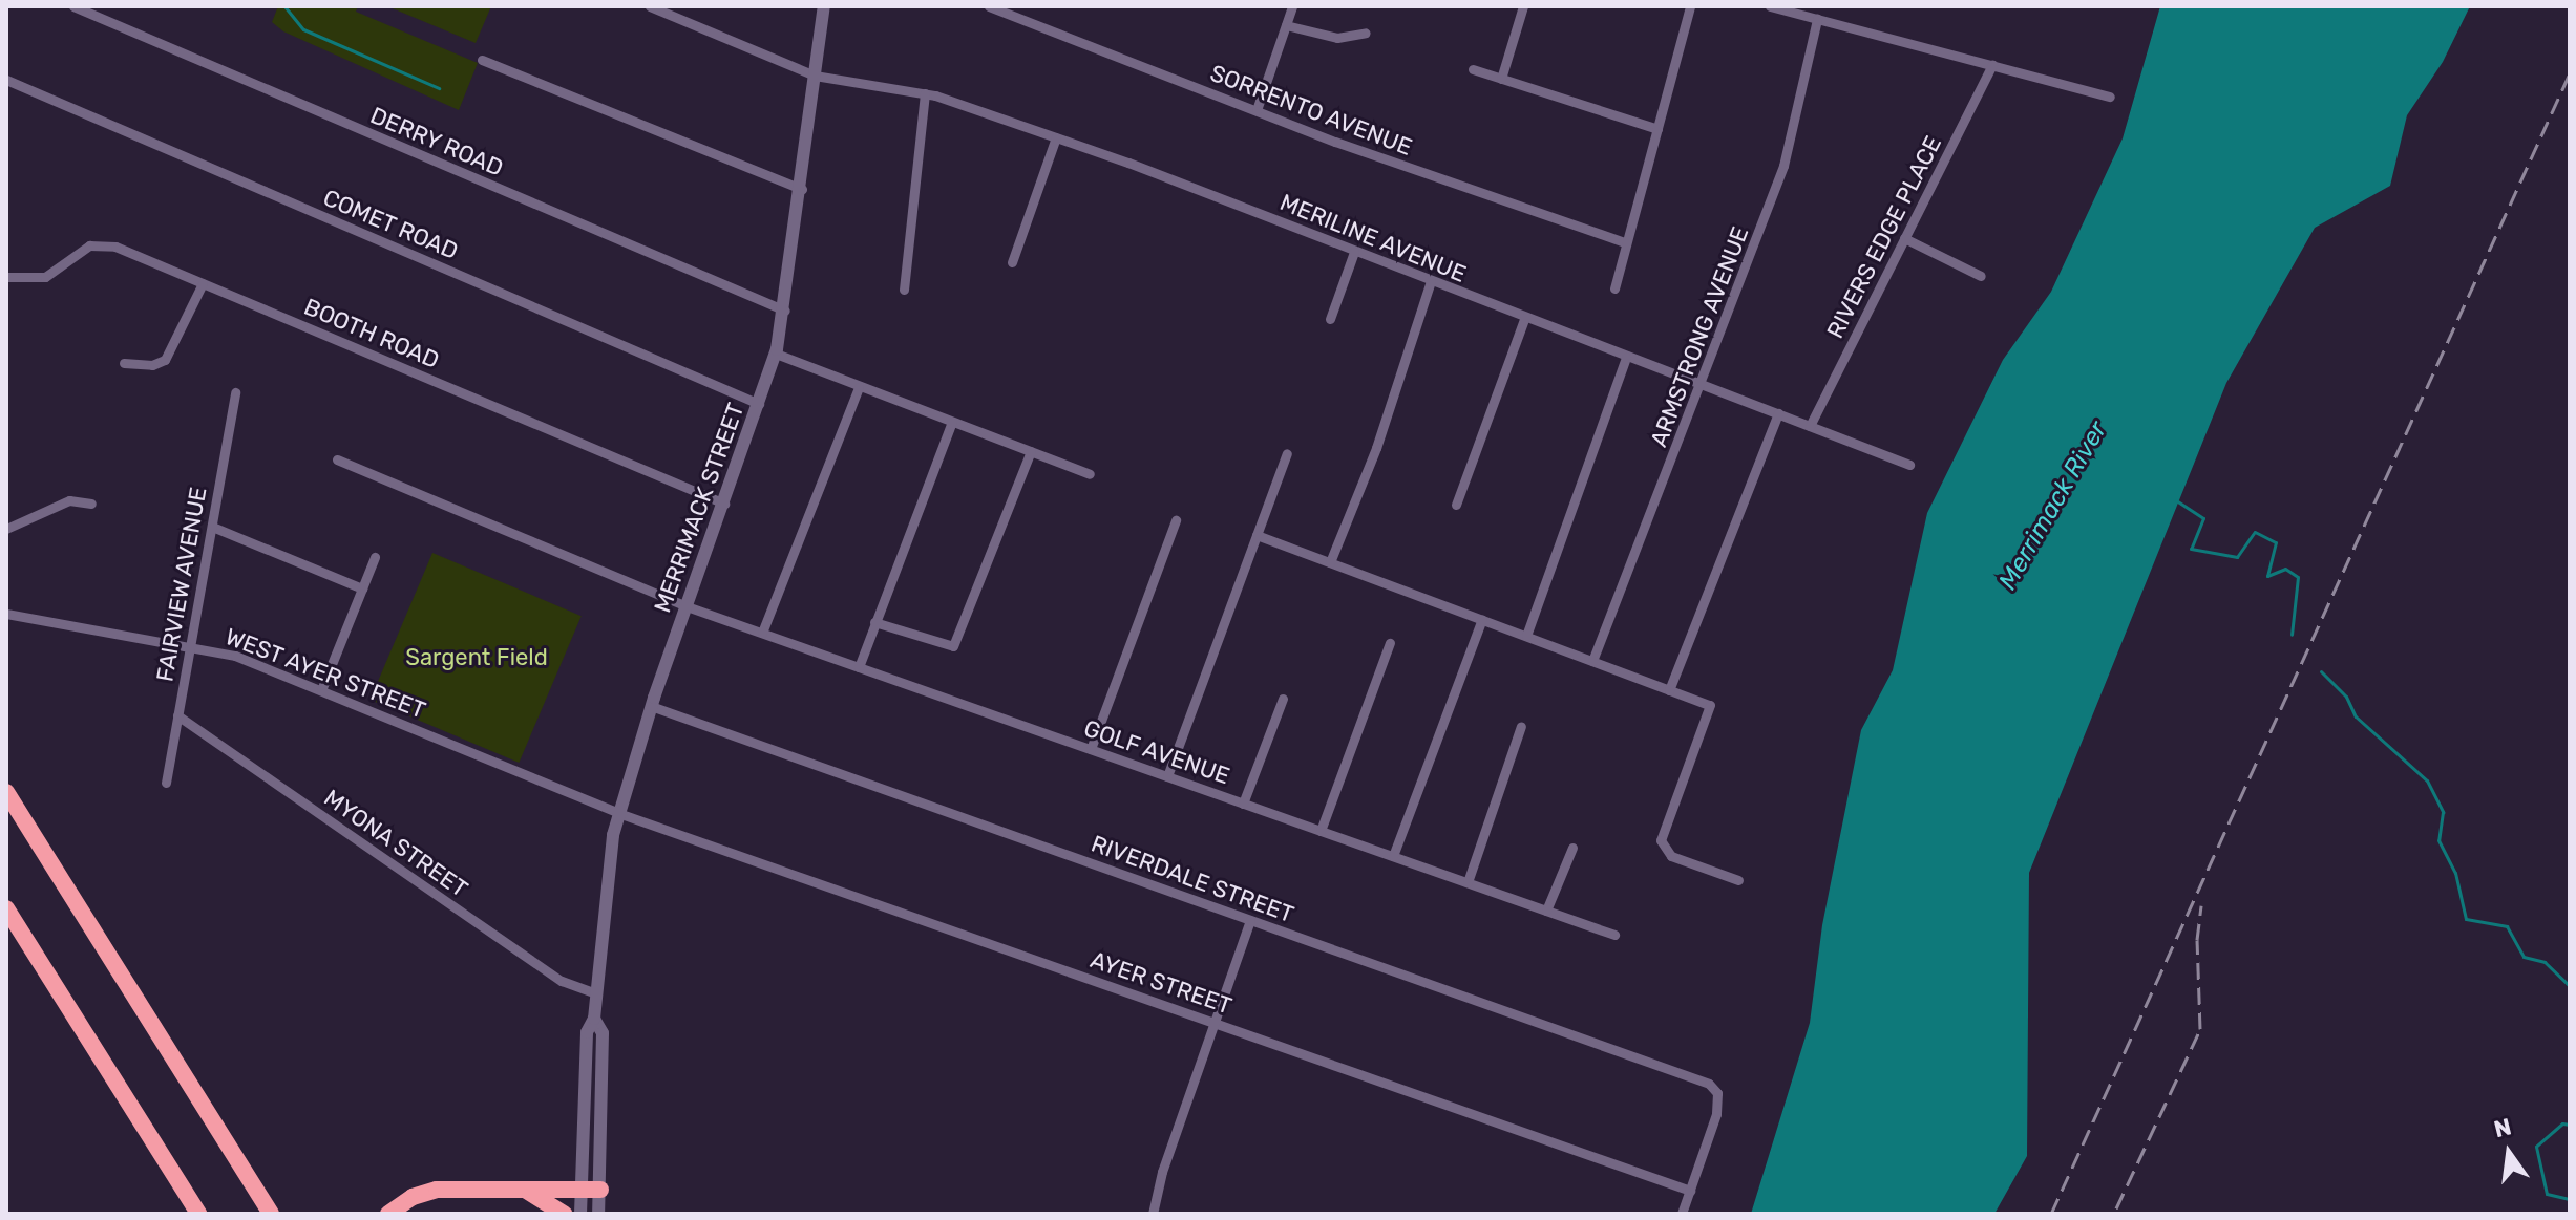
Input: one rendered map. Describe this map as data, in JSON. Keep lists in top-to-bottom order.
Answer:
{
  "streets": {
    "main road": ["MERRIMACK STREET"],
    "street": [
      "SORRENTO AVENUE",
      "DERRY ROAD",
      "COMET ROAD",
      "RIVERS EDGE PLACE",
      "MERILINE AVENUE",
      "BOOTH ROAD",
      "ARMSTRONG AVENUE",
      "FAIRVIEW AVENUE",
      "WEST AYER STREET",
      "GOLF AVENUE",
      "MYONA STREET",
      "RIVERDALE STREET",
      "AYER STREET"
    ]
  },
  "crossings": [
    ["DERRY ROAD", "MERRIMACK STREET"],
    ["COMET ROAD", "MERRIMACK STREET"],
    ["RIVERS EDGE PLACE", "MERILINE AVENUE"],
    ["MERILINE AVENUE", "ARMSTRONG AVENUE"],
    ["MERILINE AVENUE", "MERRIMACK STREET"],
    ["BOOTH ROAD", "MERRIMACK STREET"],
    ["MERRIMACK STREET", "WEST AYER STREET"],
    ["MERRIMACK STREET", "GOLF AVENUE"],
    ["MERRIMACK STREET", "MYONA STREET"],
    ["MERRIMACK STREET", "RIVERDALE STREET"],
    ["MERRIMACK STREET", "AYER STREET"],
    ["FAIRVIEW AVENUE", "WEST AYER STREET"],
    ["FAIRVIEW AVENUE", "MYONA STREET"],
    ["WEST AYER STREET", "AYER STREET"],
    ["RIVERDALE STREET", "AYER STREET"]
  ],
  "water": ["Merrimack River"],
  "parks": ["Sargent Field"],
  "north": "top"
}
